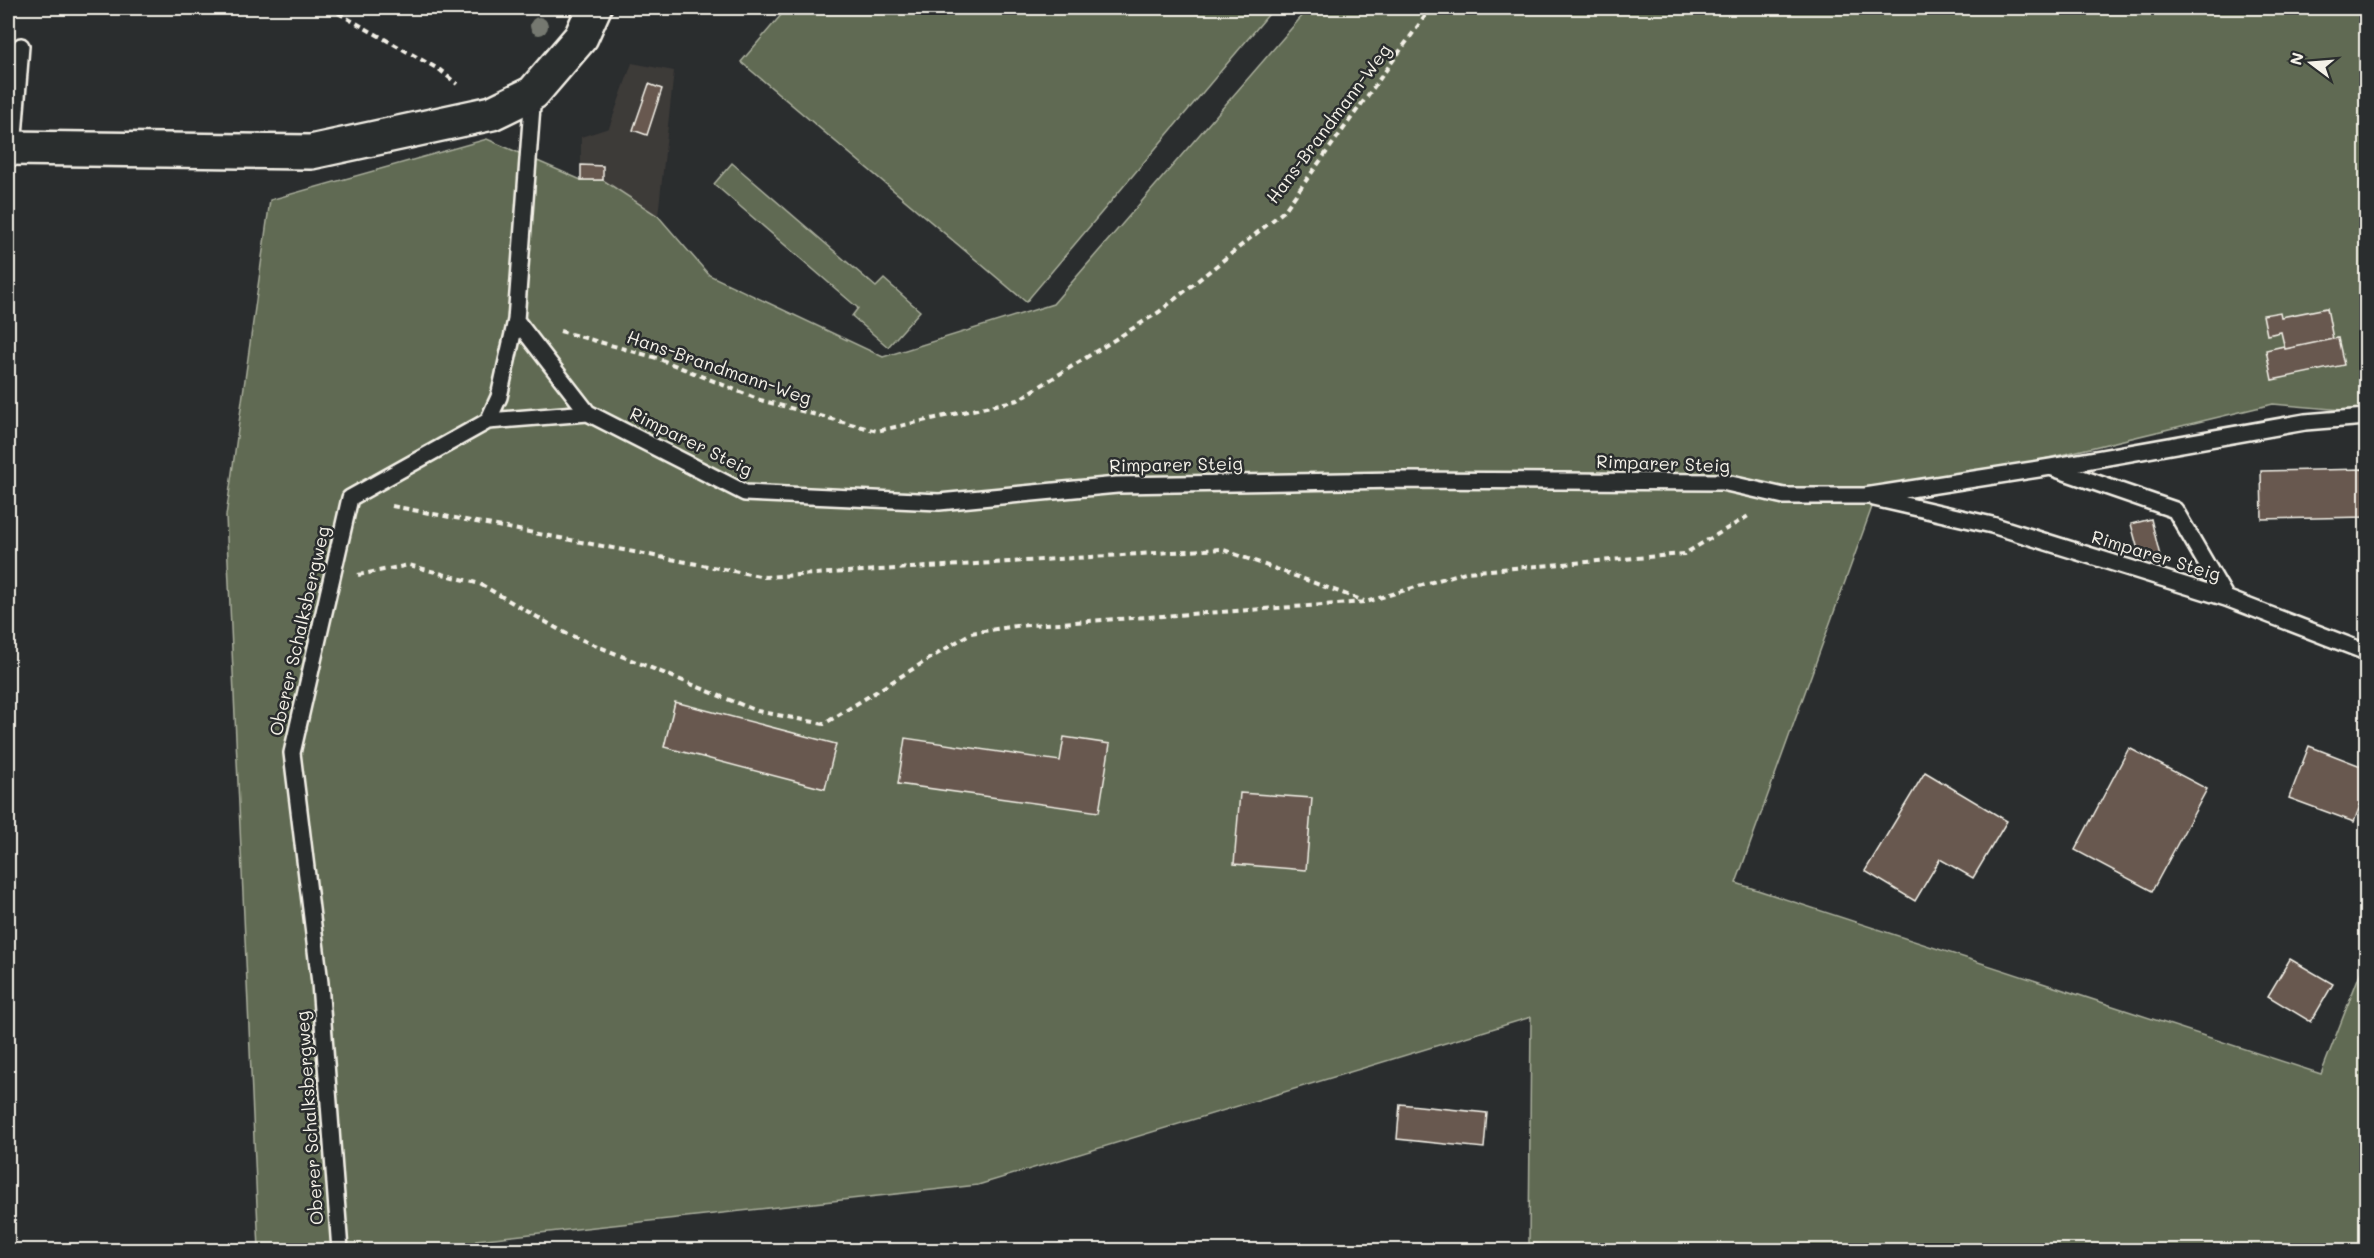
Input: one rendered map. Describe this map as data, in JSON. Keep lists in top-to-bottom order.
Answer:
{
  "streets": {
    "lane": ["Rimparer Steig", "Oberer Schalksbergweg"],
    "path": ["Hans-Brandmann-Weg"]
  },
  "crossings": [
    ["Hans-Brandmann-Weg", "Rimparer Steig"]
  ],
  "north": "left"
}
